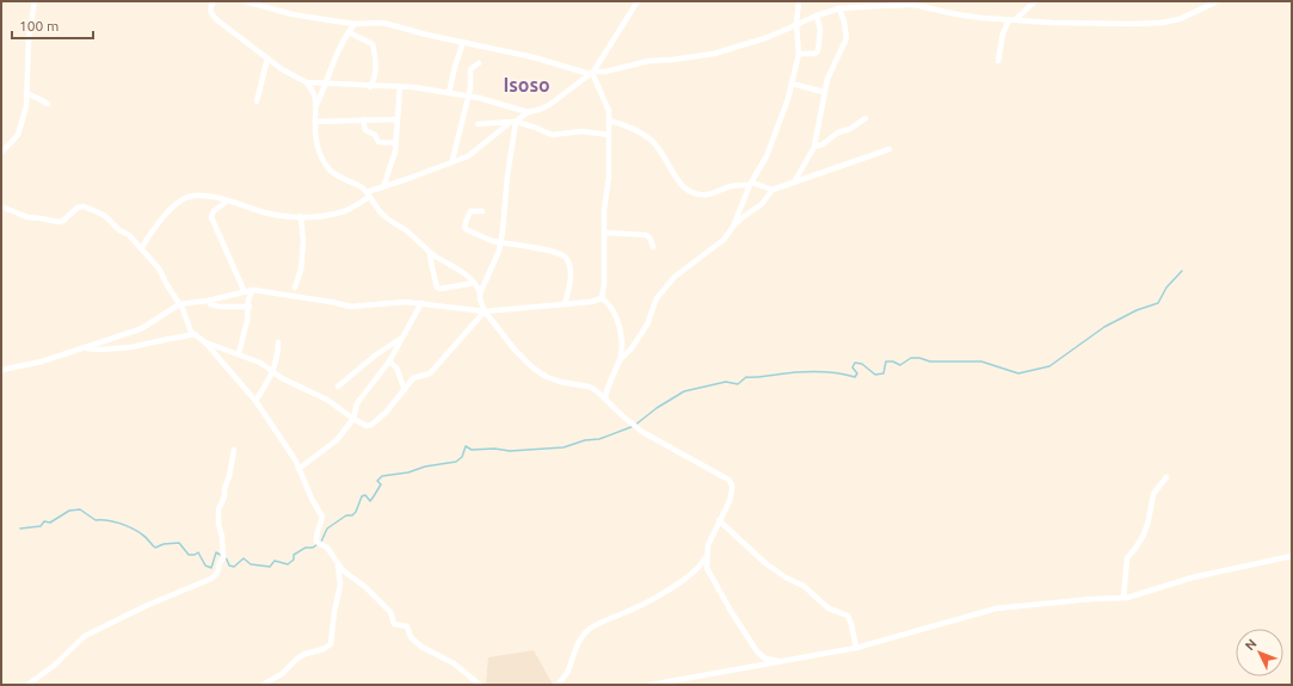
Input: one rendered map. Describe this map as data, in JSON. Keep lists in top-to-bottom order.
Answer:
{
  "districts": ["Isoso"],
  "scale_bar": "100 m",
  "north": "top left"
}
